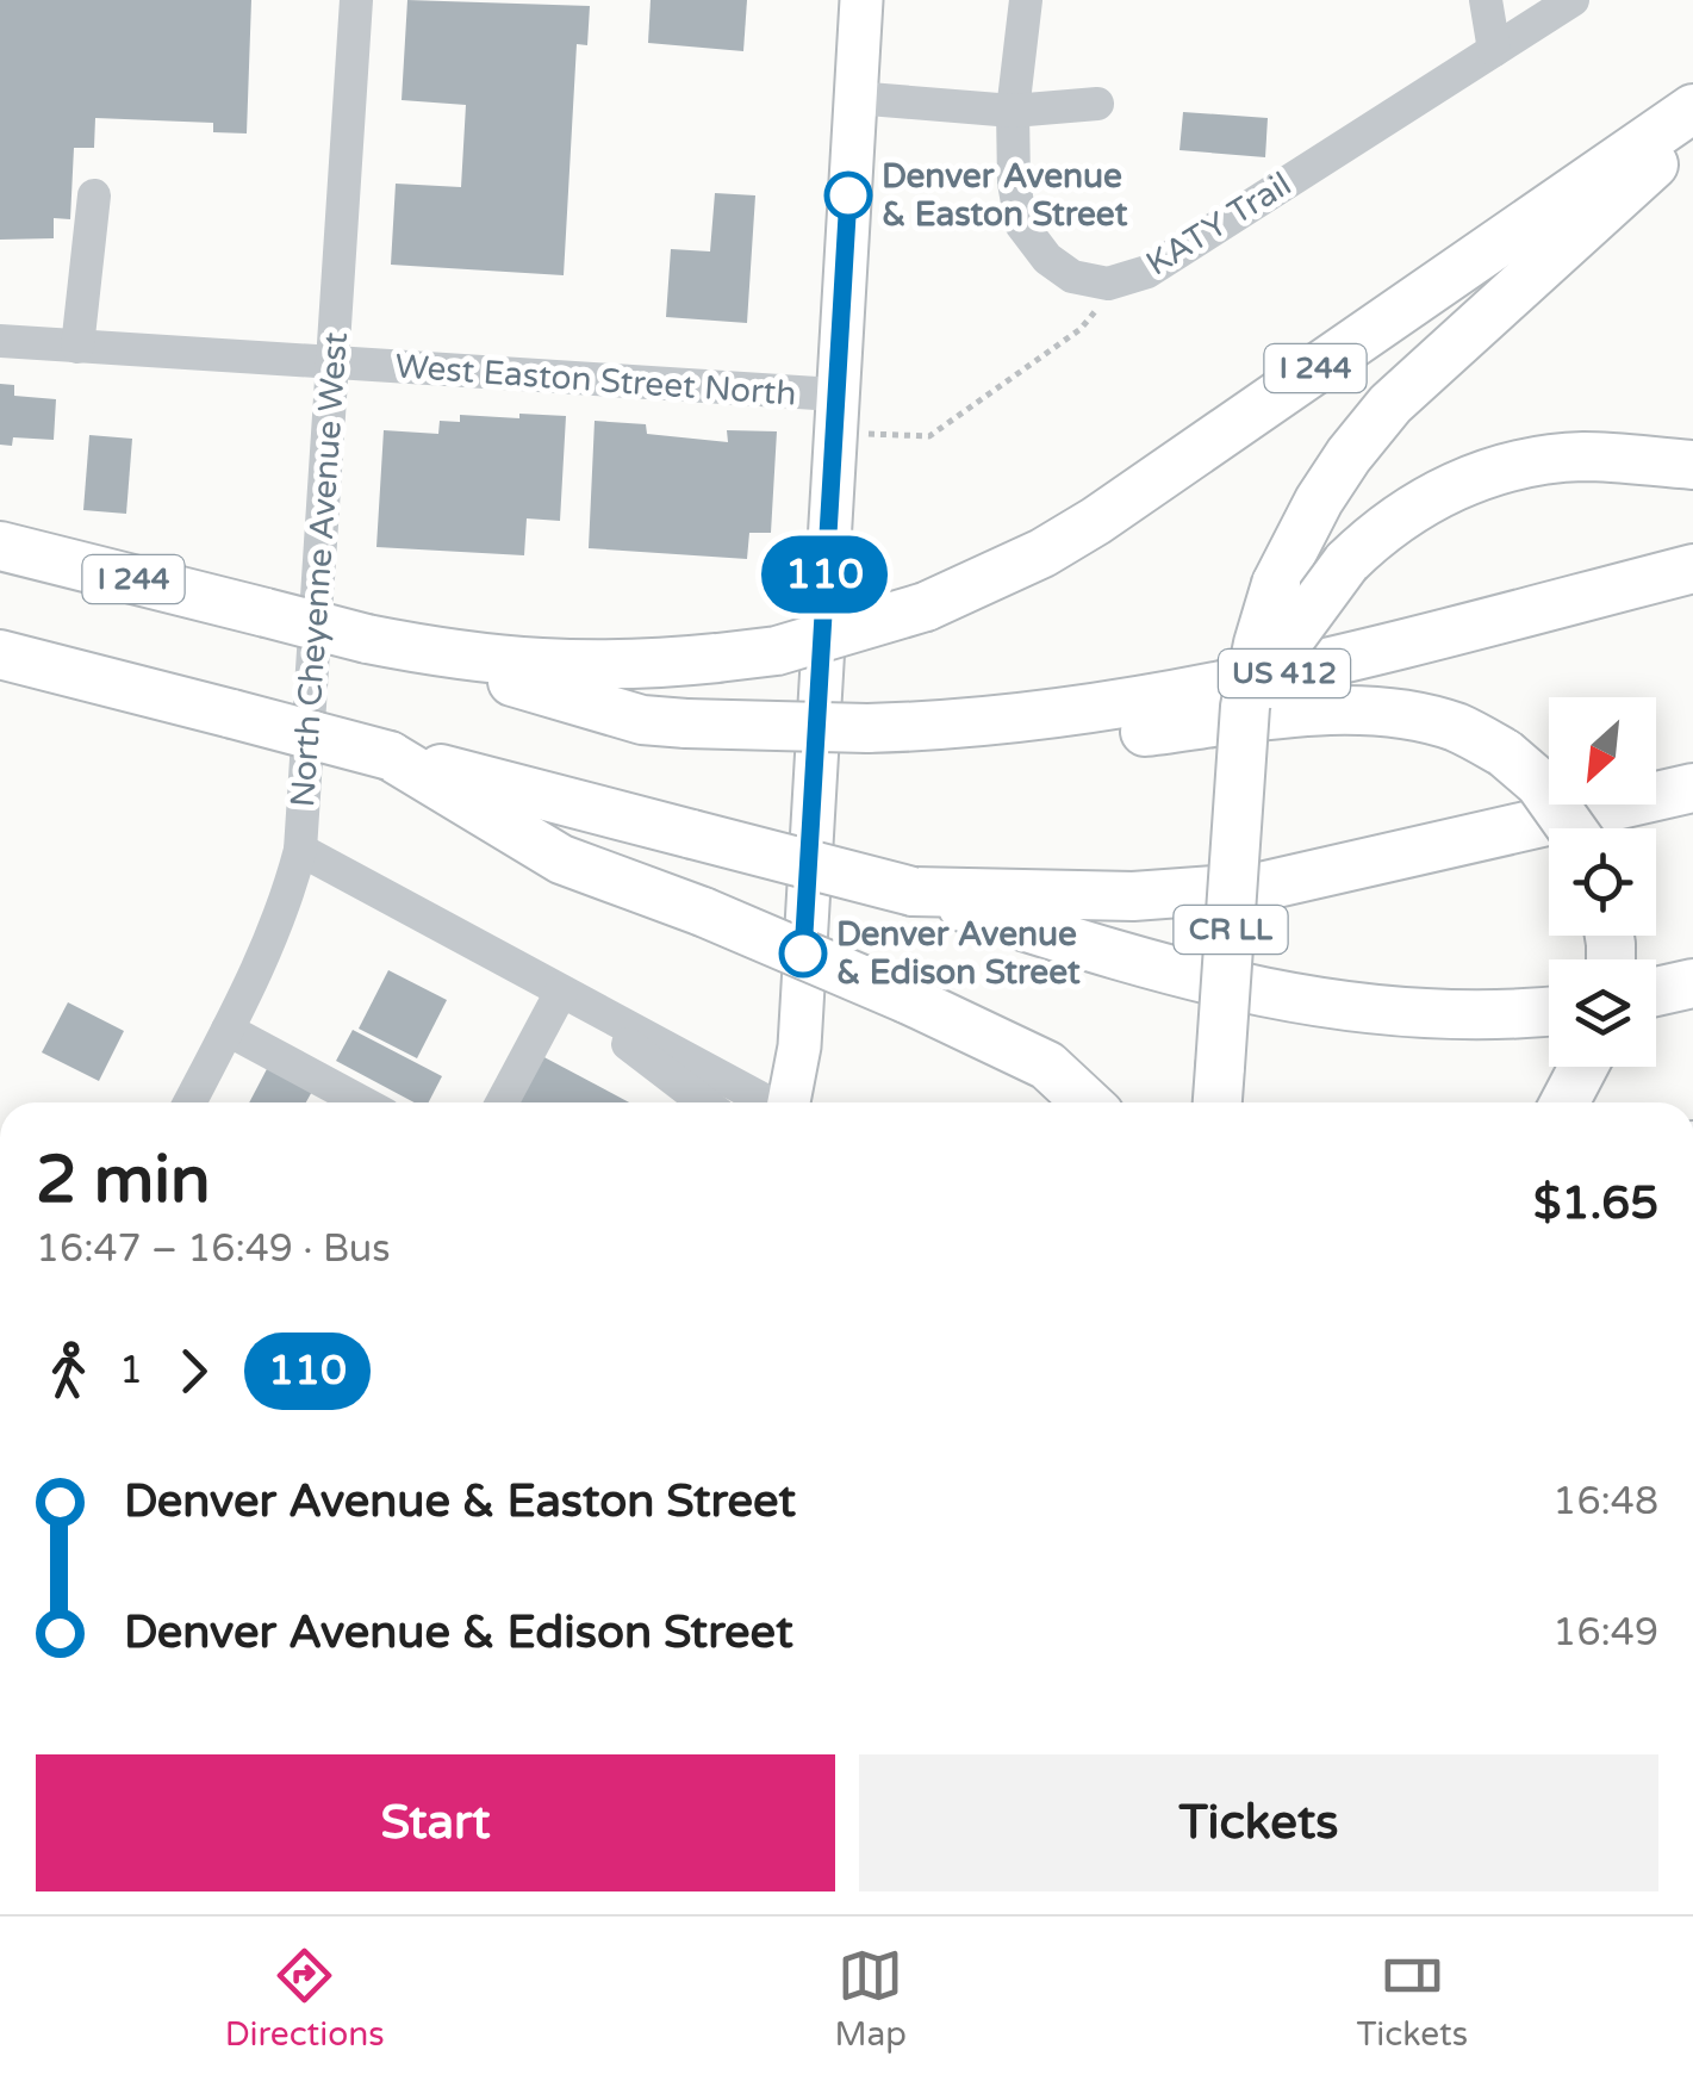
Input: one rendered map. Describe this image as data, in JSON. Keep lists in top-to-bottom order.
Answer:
{
  "streets": {
    "highway": ["I 244", "US 412", "CR LL"],
    "street": ["KATY Trail", "West Easton Street North", "North Cheyenne Avenue West"]
  },
  "crossings": [
    ["I 244", "US 412"],
    ["West Easton Street North", "North Cheyenne Avenue West"]
  ],
  "places": ["Denver Avenue & Easton Street", "Denver Avenue & Edison Street"],
  "lines": ["bus line 110"],
  "north": "bottom left",
  "page": {
    "on_map": "110",
    "heading": ["2 min", "16:47 – 16:49 · Bus", "$1.65"],
    "legs": ["1", "110"],
    "list": [
      {
        "name": "Denver Avenue & Easton Street",
        "value": "16:48"
      },
      {
        "name": "Denver Avenue & Edison Street",
        "value": "16:49"
      }
    ],
    "buttons": ["Start", "Tickets"],
    "tabs": ["Directions", "Map", "Tickets"]
  }
}
